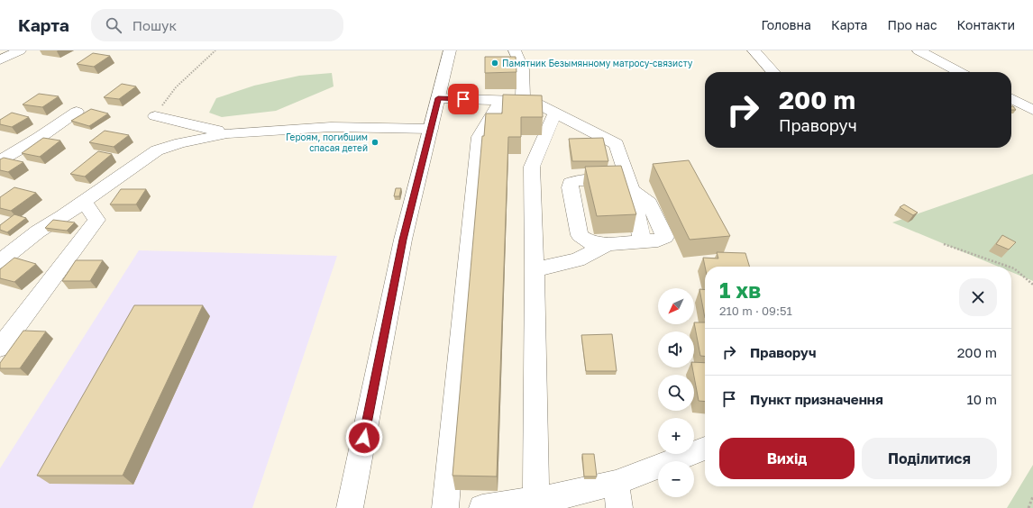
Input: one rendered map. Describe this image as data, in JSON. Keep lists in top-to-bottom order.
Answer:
{
  "places": ["Памятник Безымянному матросу-связисту", "Героям, погибшим спасая детей"],
  "north": "bottom left",
  "page": {
    "header": "Карта",
    "search": "Пошук",
    "nav": [
      "Головна",
      "Карта",
      "Про нас",
      "Контакти"
    ],
    "turn": ["200 m", "Праворуч"],
    "heading": ["1 хв", "210 m · 09:51"],
    "map_buttons": ["+", "−"],
    "list": [
      {
        "name": "Праворуч",
        "value": "200 m"
      },
      {
        "name": "Пункт призначення",
        "value": "10 m"
      }
    ],
    "buttons": ["Вихід", "Поділитися"]
  }
}
